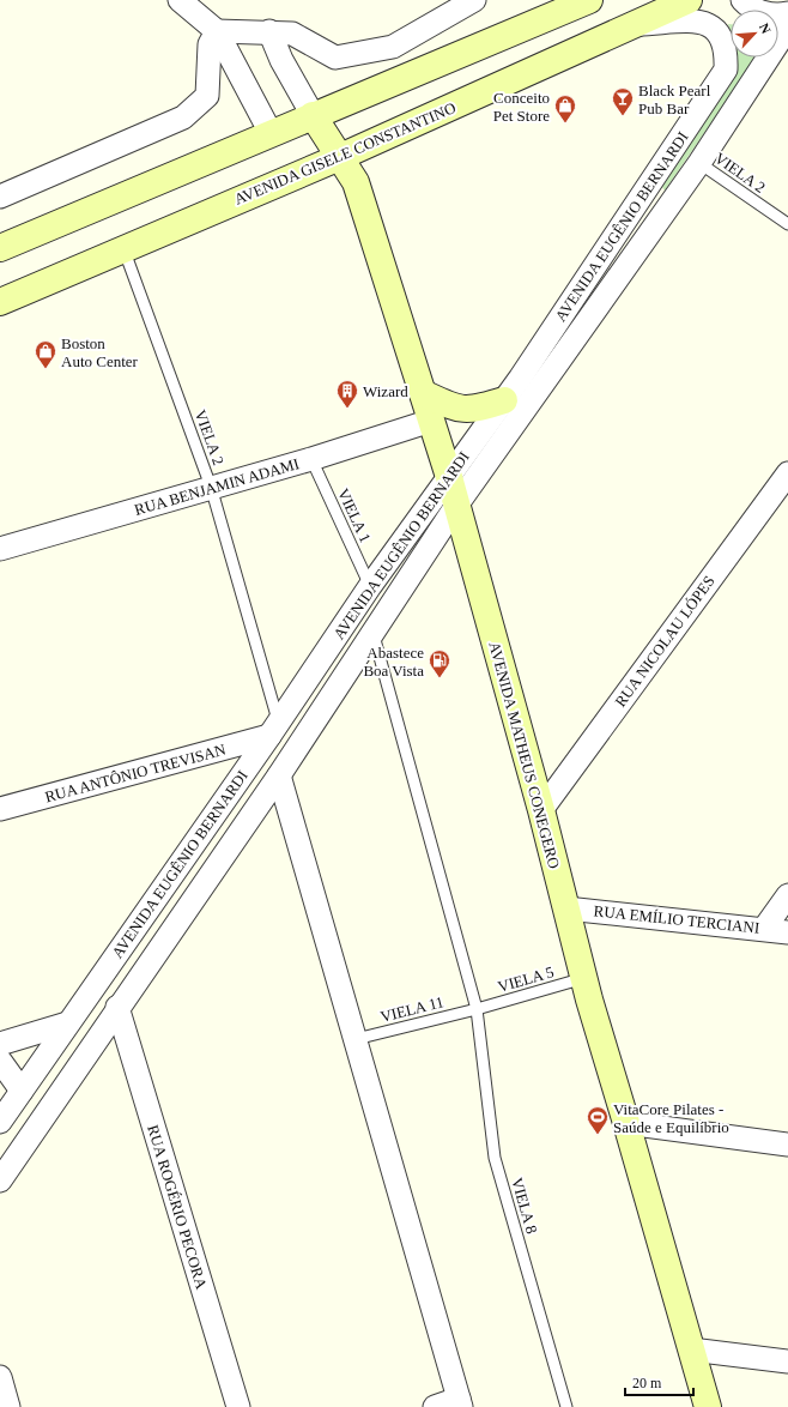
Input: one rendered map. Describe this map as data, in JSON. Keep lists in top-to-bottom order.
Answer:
{
  "streets": {
    "main road": ["AVENIDA GISELE CONSTANTINO", "AVENIDA MATHEUS CONEGERO"],
    "street": [
      "AVENIDA EUGÊNIO BERNARDI",
      "RUA BENJAMIN ADAMI",
      "RUA NICOLAU LÓPES",
      "RUA ANTÔNIO TREVISAN",
      "RUA EMÍLIO TERCIANI",
      "RUA ROGÉRIO PECORA"
    ],
    "lane": [
      "VIELA 2",
      "VIELA 1",
      "VIELA 5",
      "VIELA 11",
      "VIELA 8"
    ]
  },
  "crossings": [
    ["AVENIDA GISELE CONSTANTINO", "VIELA 2"],
    ["AVENIDA GISELE CONSTANTINO", "AVENIDA EUGÊNIO BERNARDI"],
    ["AVENIDA GISELE CONSTANTINO", "AVENIDA MATHEUS CONEGERO"],
    ["VIELA 2", "AVENIDA EUGÊNIO BERNARDI"],
    ["VIELA 2", "RUA BENJAMIN ADAMI"],
    ["VIELA 2", "RUA ANTÔNIO TREVISAN"],
    ["AVENIDA EUGÊNIO BERNARDI", "VIELA 1"],
    ["AVENIDA EUGÊNIO BERNARDI", "AVENIDA MATHEUS CONEGERO"],
    ["AVENIDA EUGÊNIO BERNARDI", "RUA ANTÔNIO TREVISAN"],
    ["AVENIDA EUGÊNIO BERNARDI", "VIELA 8"],
    ["AVENIDA EUGÊNIO BERNARDI", "RUA ROGÉRIO PECORA"],
    ["RUA BENJAMIN ADAMI", "VIELA 1"],
    ["RUA BENJAMIN ADAMI", "AVENIDA MATHEUS CONEGERO"],
    ["RUA NICOLAU LÓPES", "AVENIDA MATHEUS CONEGERO"],
    ["AVENIDA MATHEUS CONEGERO", "RUA EMÍLIO TERCIANI"],
    ["AVENIDA MATHEUS CONEGERO", "VIELA 5"],
    ["VIELA 5", "VIELA 11"],
    ["VIELA 5", "VIELA 8"],
    ["VIELA 11", "VIELA 8"]
  ],
  "places": {
    "bar": ["Black Pearl Pub Bar"],
    "shop": ["Conceito Pet Store", "Boston Auto Center"],
    "building": ["Wizard"],
    "fuel station": ["Abastece Boa Vista"],
    "sports": ["VitaCore Pilates - Saúde e Equilíbrio"]
  },
  "scale_bar": "20 m",
  "north": "top right"
}
